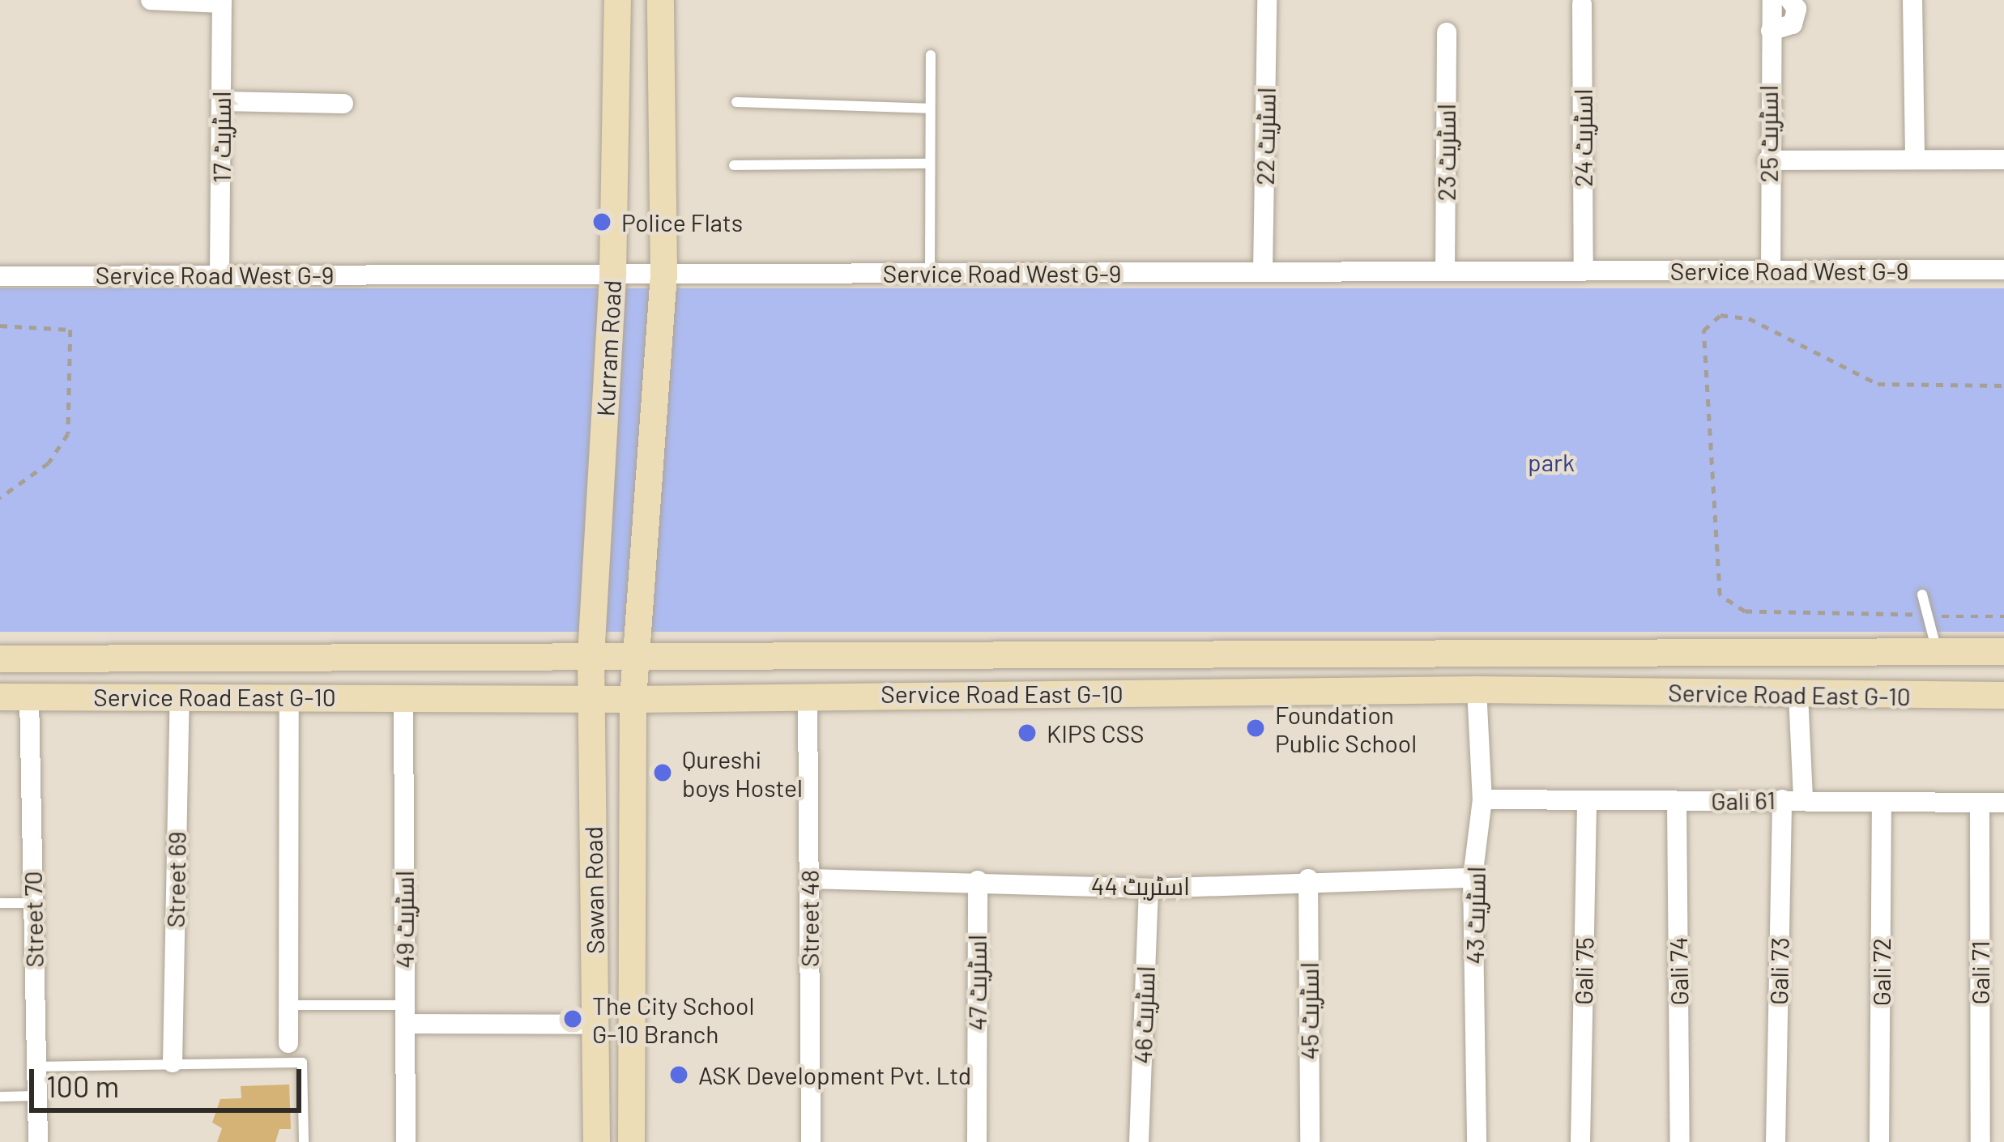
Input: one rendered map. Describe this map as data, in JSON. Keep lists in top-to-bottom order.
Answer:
{
  "streets": {
    "main road": ["Kurram Road", "Service Road East G-10", "Sawan Road"],
    "street": [
      "اسٹریٹ 25",
      "اسٹریٹ 22",
      "اسٹریٹ 17",
      "اسٹریٹ 24",
      "اسٹریٹ 23",
      "Service Road West G-9",
      "Gali 61",
      "Street 69",
      "اسٹریٹ 44",
      "اسٹریٹ 43",
      "Street 48",
      "Street 70",
      "اسٹریٹ 49",
      "Gali 75",
      "Gali 74",
      "Gali 73",
      "Gali 72",
      "Gali 71",
      "اسٹریٹ 47",
      "اسٹریٹ 45",
      "اسٹریٹ 46"
    ]
  },
  "crossings": [
    ["اسٹریٹ 25", "Service Road West G-9"],
    ["اسٹریٹ 22", "Service Road West G-9"],
    ["اسٹریٹ 17", "Service Road West G-9"],
    ["اسٹریٹ 24", "Service Road West G-9"],
    ["اسٹریٹ 23", "Service Road West G-9"],
    ["Service Road West G-9", "Kurram Road"],
    ["Service Road West G-9", "Sawan Road"],
    ["Kurram Road", "Service Road East G-10"],
    ["Kurram Road", "Sawan Road"],
    ["Service Road East G-10", "Street 69"],
    ["Service Road East G-10", "Sawan Road"],
    ["Service Road East G-10", "اسٹریٹ 43"],
    ["Service Road East G-10", "Street 48"],
    ["Service Road East G-10", "Street 70"],
    ["Service Road East G-10", "اسٹریٹ 49"],
    ["Gali 61", "اسٹریٹ 43"],
    ["Gali 61", "Gali 75"],
    ["Gali 61", "Gali 74"],
    ["Gali 61", "Gali 73"],
    ["Gali 61", "Gali 72"],
    ["Gali 61", "Gali 71"],
    ["اسٹریٹ 44", "اسٹریٹ 43"],
    ["اسٹریٹ 44", "Street 48"],
    ["اسٹریٹ 44", "اسٹریٹ 47"],
    ["اسٹریٹ 44", "اسٹریٹ 45"],
    ["اسٹریٹ 44", "اسٹریٹ 46"]
  ],
  "parks": ["park"],
  "places": [
    "Police Flats",
    "Foundation Public School",
    "KIPS CSS",
    "Qureshi boys Hostel",
    "The City School G-10 Branch",
    "ASK Development Pvt. Ltd"
  ],
  "scale_bar": "100 m"
}
